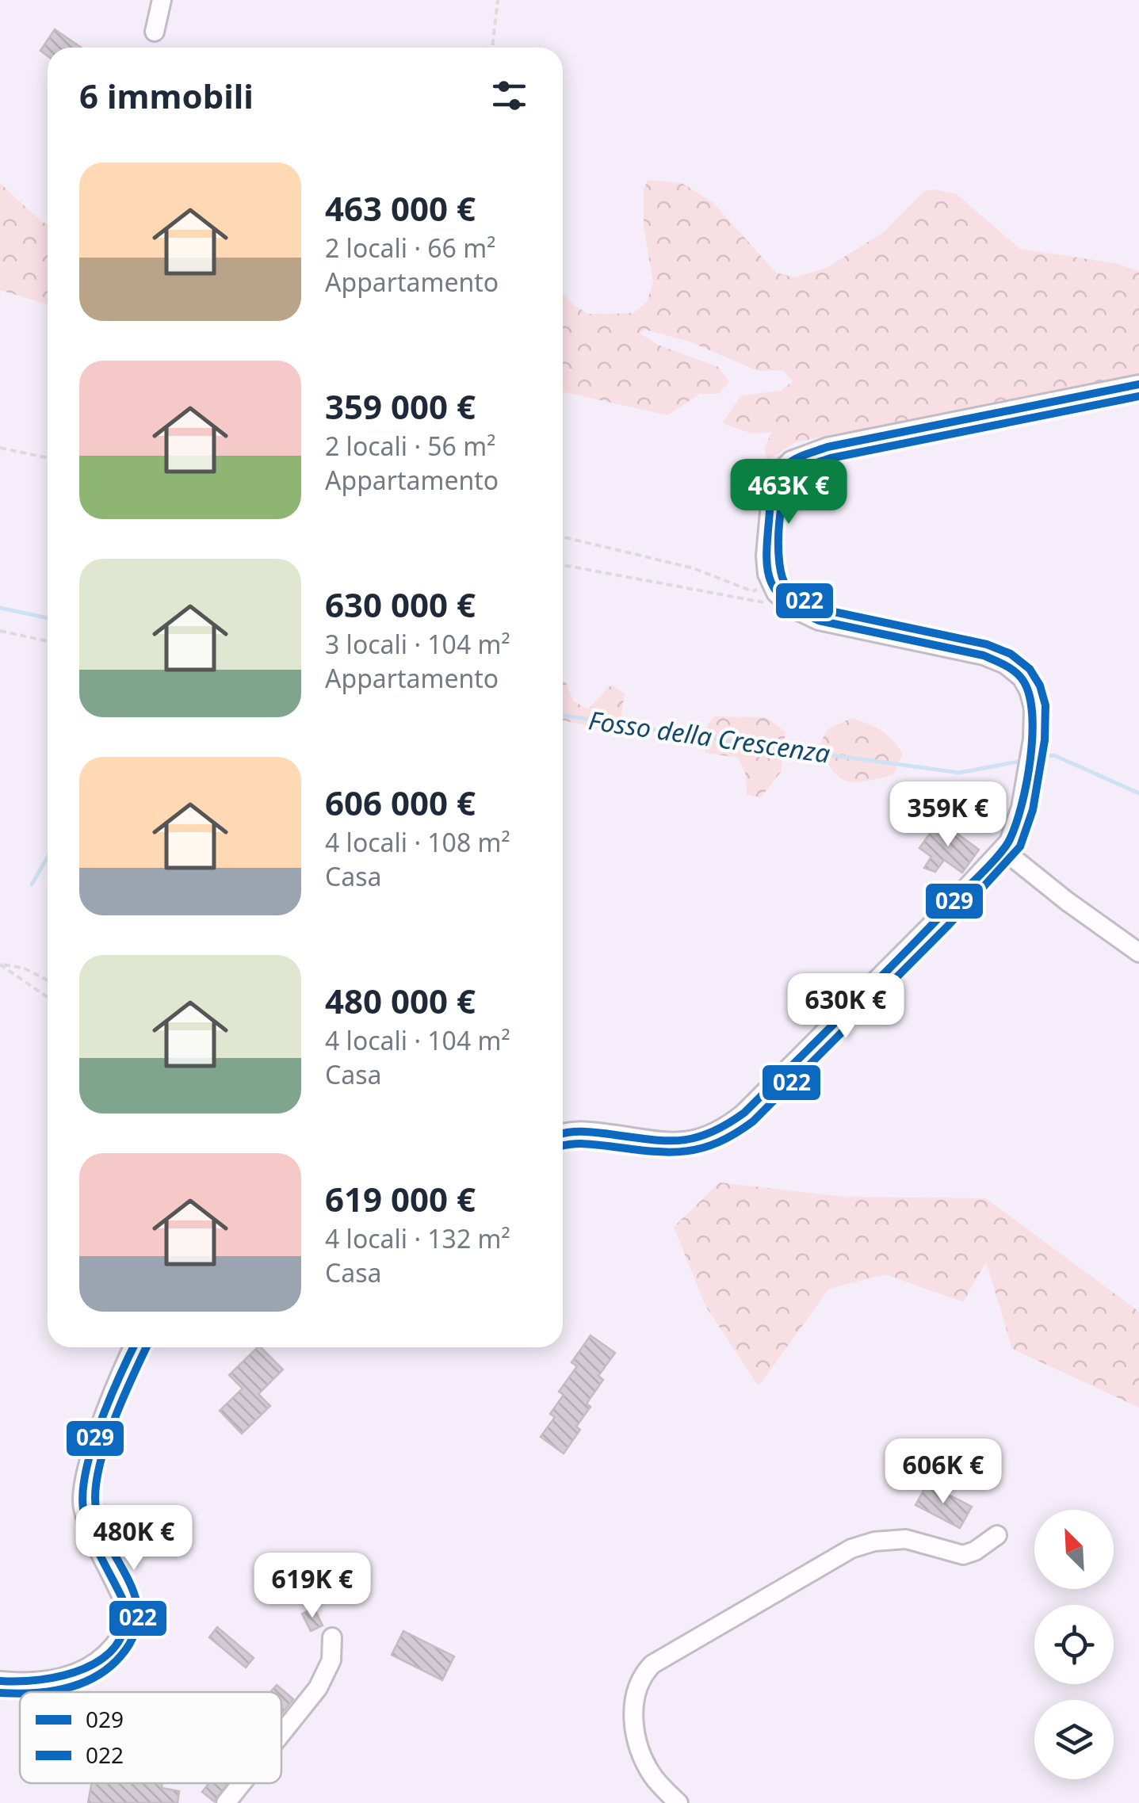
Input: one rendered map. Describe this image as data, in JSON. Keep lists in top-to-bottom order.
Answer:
{
  "water": ["Fosso della Crescenza"],
  "lines": ["transit line 029", "transit line 022"],
  "legend": ["029", "022"],
  "north": "top left",
  "page": {
    "heading": "6 immobili",
    "list": [
      {
        "name": "463 000 €",
        "note": "2 locali · 66 m² · Appartamento"
      },
      {
        "name": "359 000 €",
        "note": "2 locali · 56 m² · Appartamento"
      },
      {
        "name": "630 000 €",
        "note": "3 locali · 104 m² · Appartamento"
      },
      {
        "name": "606 000 €",
        "note": "4 locali · 108 m² · Casa"
      },
      {
        "name": "480 000 €",
        "note": "4 locali · 104 m² · Casa"
      },
      {
        "name": "619 000 €",
        "note": "4 locali · 132 m² · Casa"
      }
    ],
    "price": [
      "463K €",
      "359K €",
      "630K €",
      "606K €",
      "480K €",
      "619K €"
    ]
  }
}
